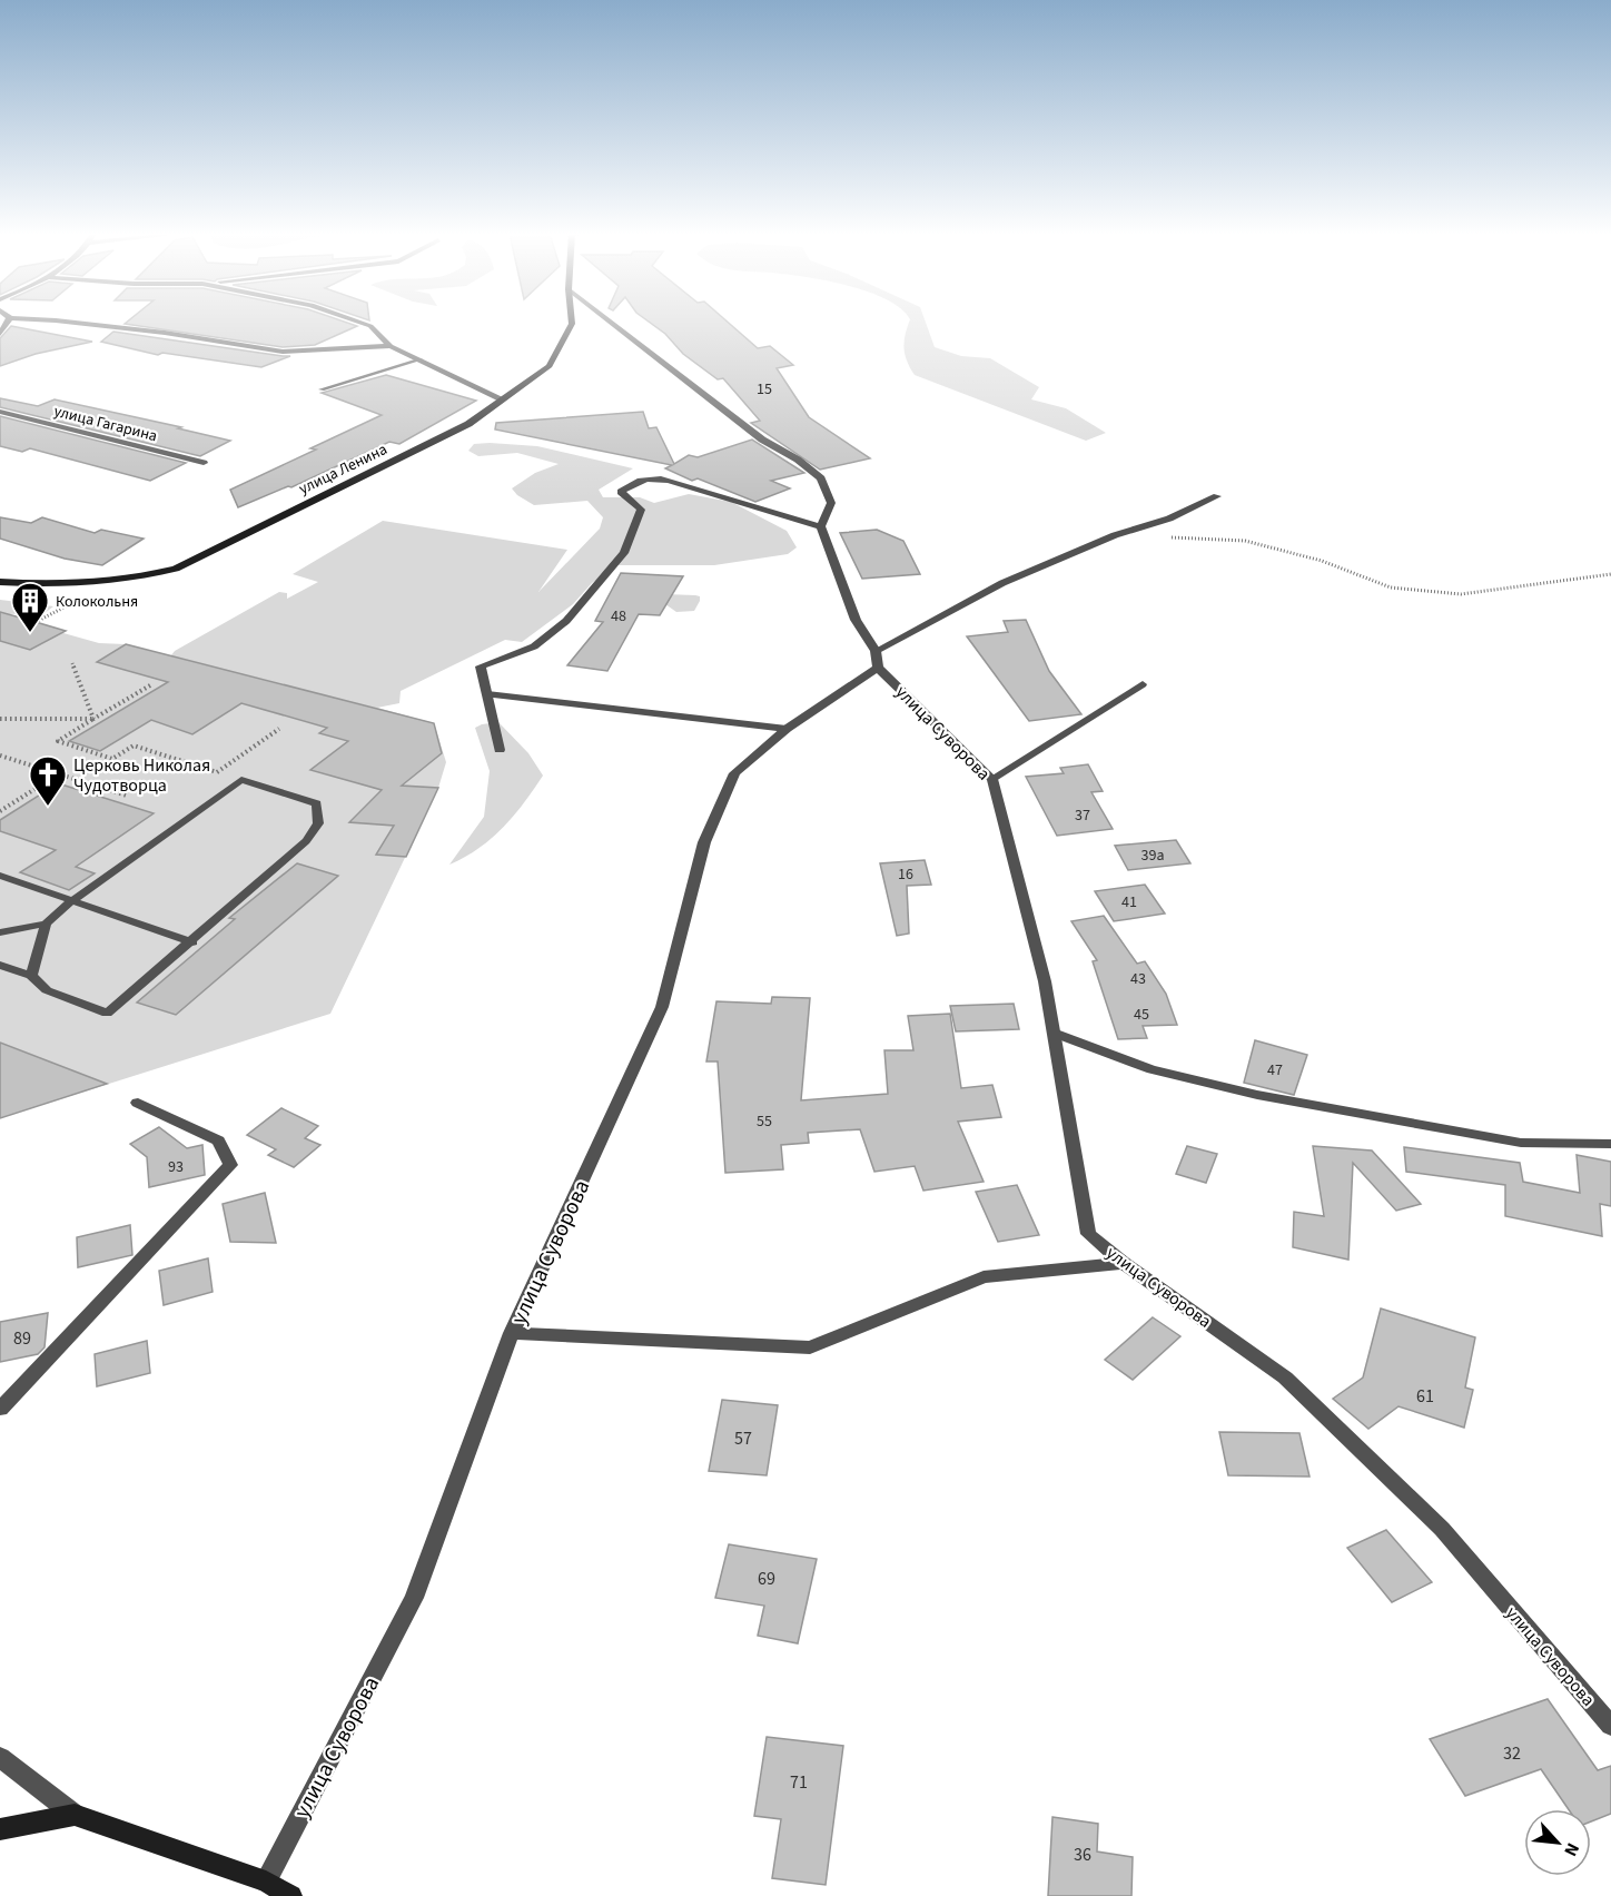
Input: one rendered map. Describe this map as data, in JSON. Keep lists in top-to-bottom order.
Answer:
{
  "streets": {
    "main road": ["улица Ленина"],
    "street": ["улица Гагарина", "улица Суворова"]
  },
  "places": {
    "building": ["Колокольня"],
    "church": ["Церковь Николая Чудотворца"]
  },
  "house_numbers": [
    "15",
    "48",
    "37",
    "39а",
    "16",
    "41",
    "43",
    "45",
    "47",
    "55",
    "93",
    "89",
    "61",
    "57",
    "69",
    "32",
    "71",
    "36"
  ],
  "north": "bottom right"
}
